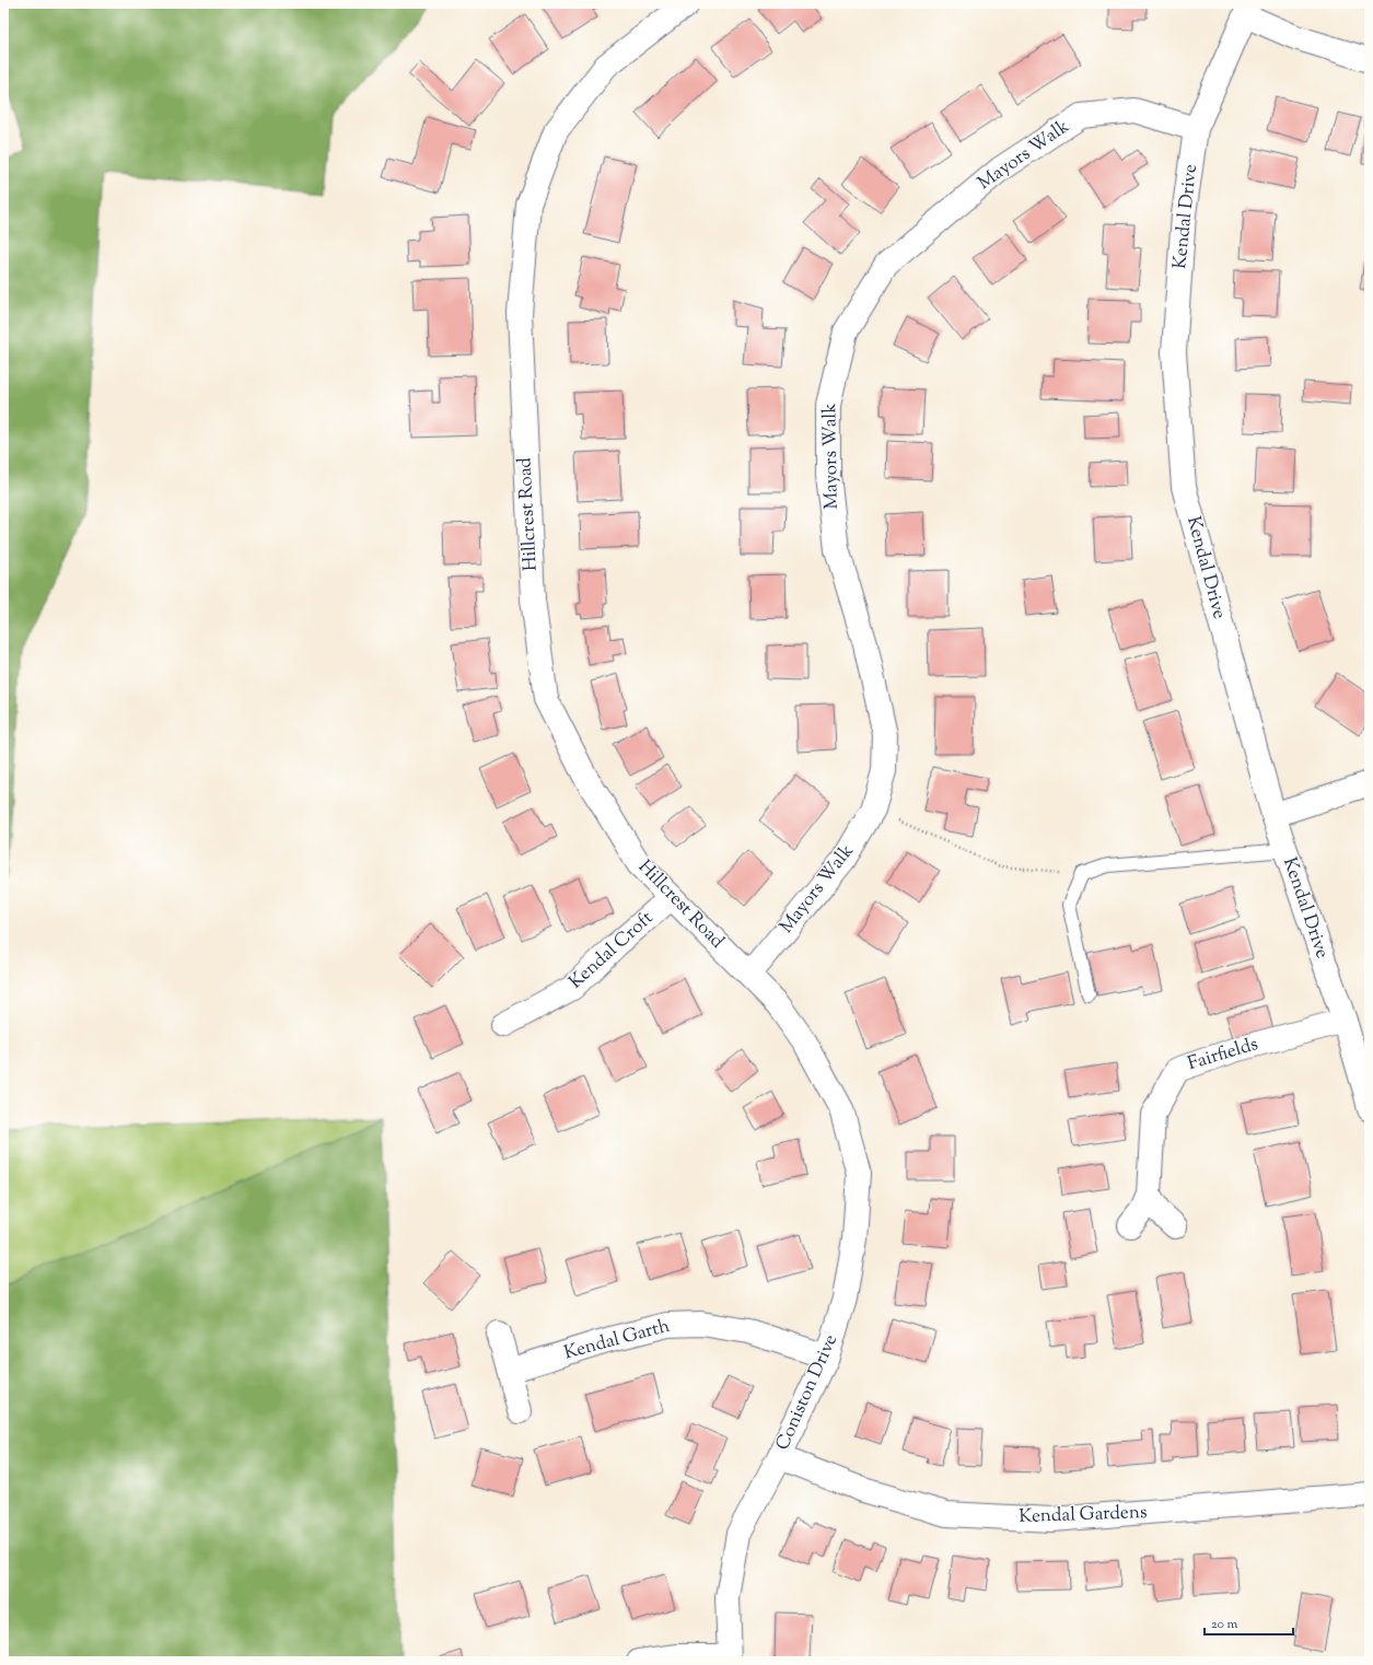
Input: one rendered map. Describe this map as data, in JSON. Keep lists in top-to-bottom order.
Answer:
{
  "streets": {
    "street": [
      "Mayors Walk",
      "Kendal Drive",
      "Hillcrest Road",
      "Kendal Croft",
      "Fairfields",
      "Kendal Garth",
      "Coniston Drive",
      "Kendal Gardens"
    ]
  },
  "crossings": [
    ["Mayors Walk", "Kendal Drive"],
    ["Mayors Walk", "Hillcrest Road"],
    ["Kendal Drive", "Fairfields"],
    ["Hillcrest Road", "Kendal Croft"],
    ["Hillcrest Road", "Coniston Drive"],
    ["Kendal Garth", "Coniston Drive"],
    ["Coniston Drive", "Kendal Gardens"]
  ],
  "scale_bar": "20 m"
}
